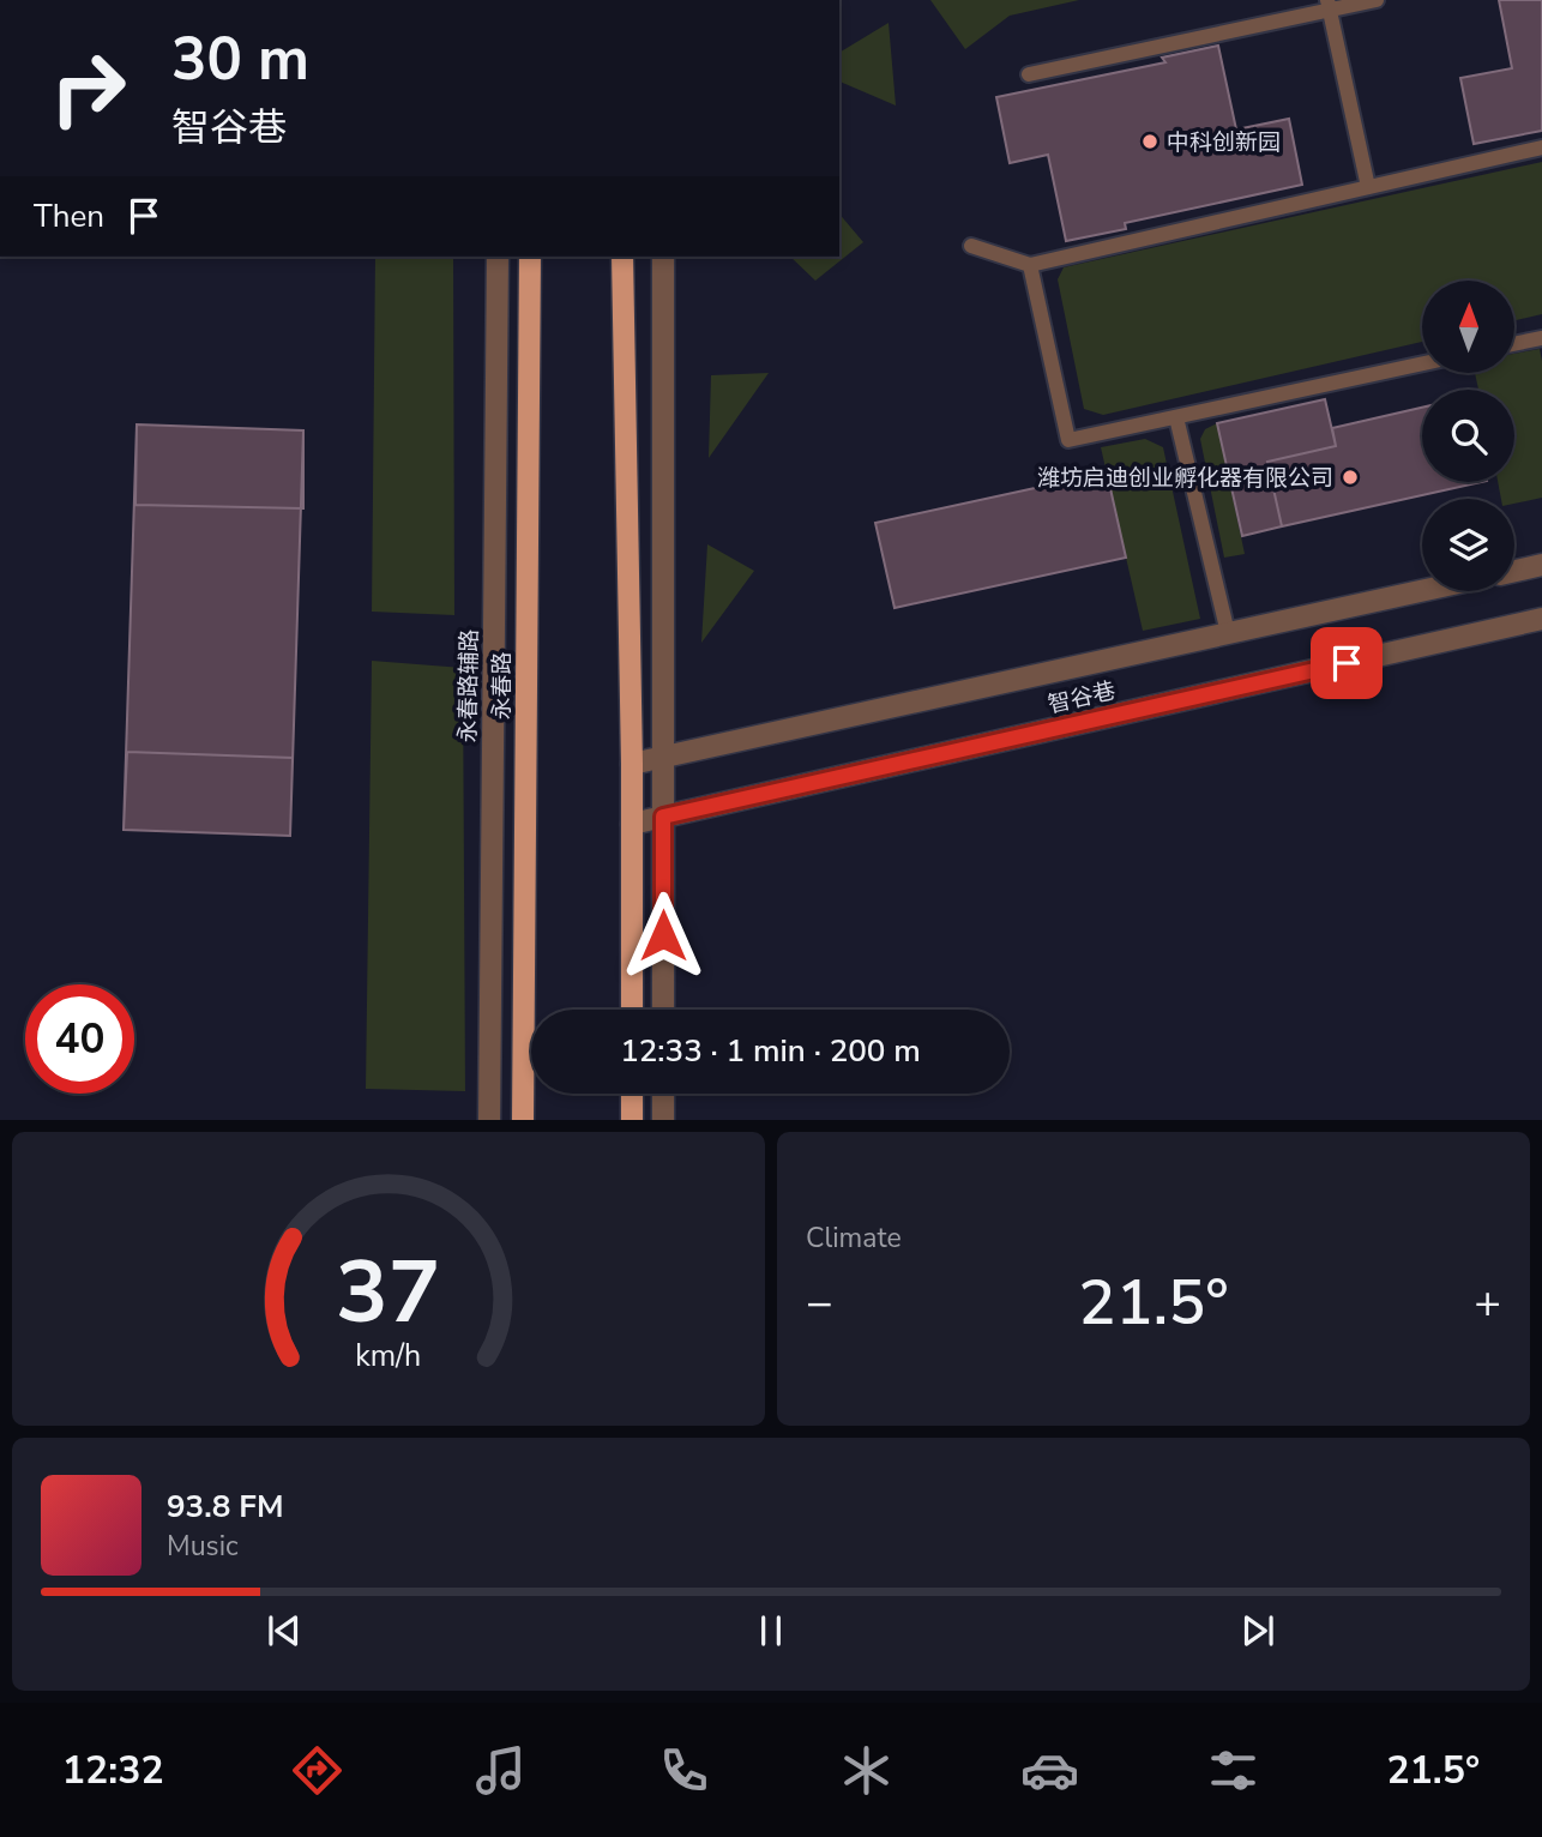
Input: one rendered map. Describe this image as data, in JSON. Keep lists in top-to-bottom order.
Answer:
{
  "streets": {
    "main road": ["永春路"],
    "street": ["永春路辅路", "智谷巷"]
  },
  "places": ["中科创新园", "潍坊启迪创业孵化器有限公司"],
  "north": "top",
  "page": {
    "turn": ["30 m", "智谷巷"],
    "then": "Then",
    "limit": "40",
    "trip": "12:33 · 1 min · 200 m",
    "tile": "Climate",
    "heat": ["−", "21.5°", "+"],
    "song": ["93.8 FM", "Music"],
    "tabs": ["12:32", "21.5°"],
    "gauge": ["37", "km/h"]
  }
}
